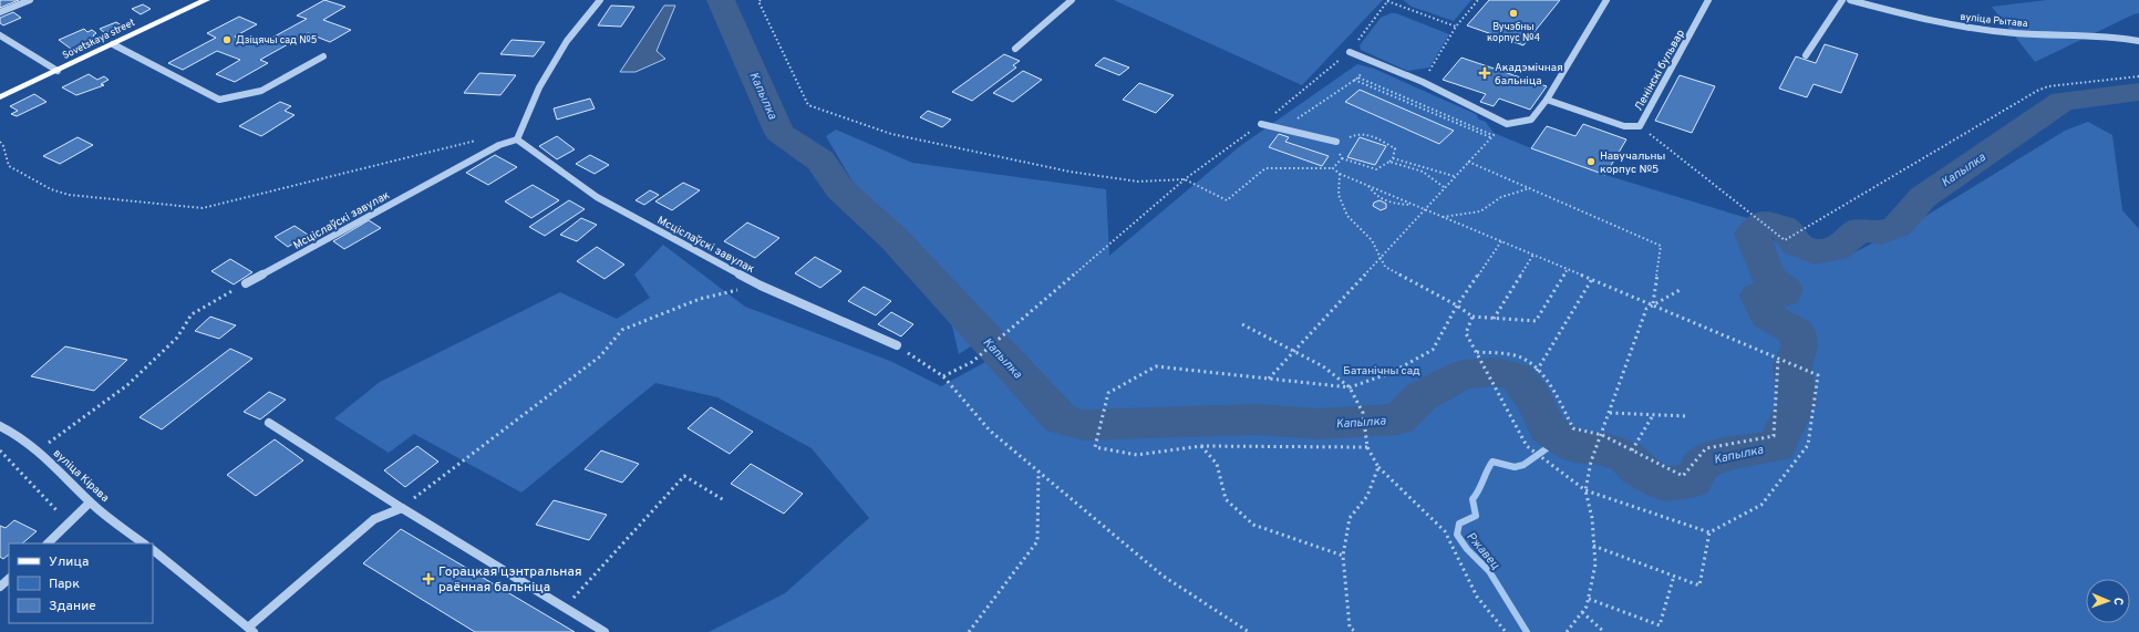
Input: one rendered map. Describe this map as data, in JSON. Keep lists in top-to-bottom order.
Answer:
{
  "streets": {
    "main road": ["Sovetskaya street"],
    "street": [
      "вуліца Рытава",
      "Ленінскі бульвар",
      "Мсціслаўскі завулак",
      "вуліца Кірава"
    ]
  },
  "water": ["Капылка", "Ржавец"],
  "parks": ["Батанічны сад"],
  "places": {
    "other": ["Вучэбны корпус №4", "Дзіцячы сад №5", "Навучальны корпус №5"],
    "health": ["Акадэмічная бальніца", "Горацкая цэнтральная раённая бальніца"]
  },
  "legend": ["Улица", "Парк", "Здание"],
  "north": "right"
}
